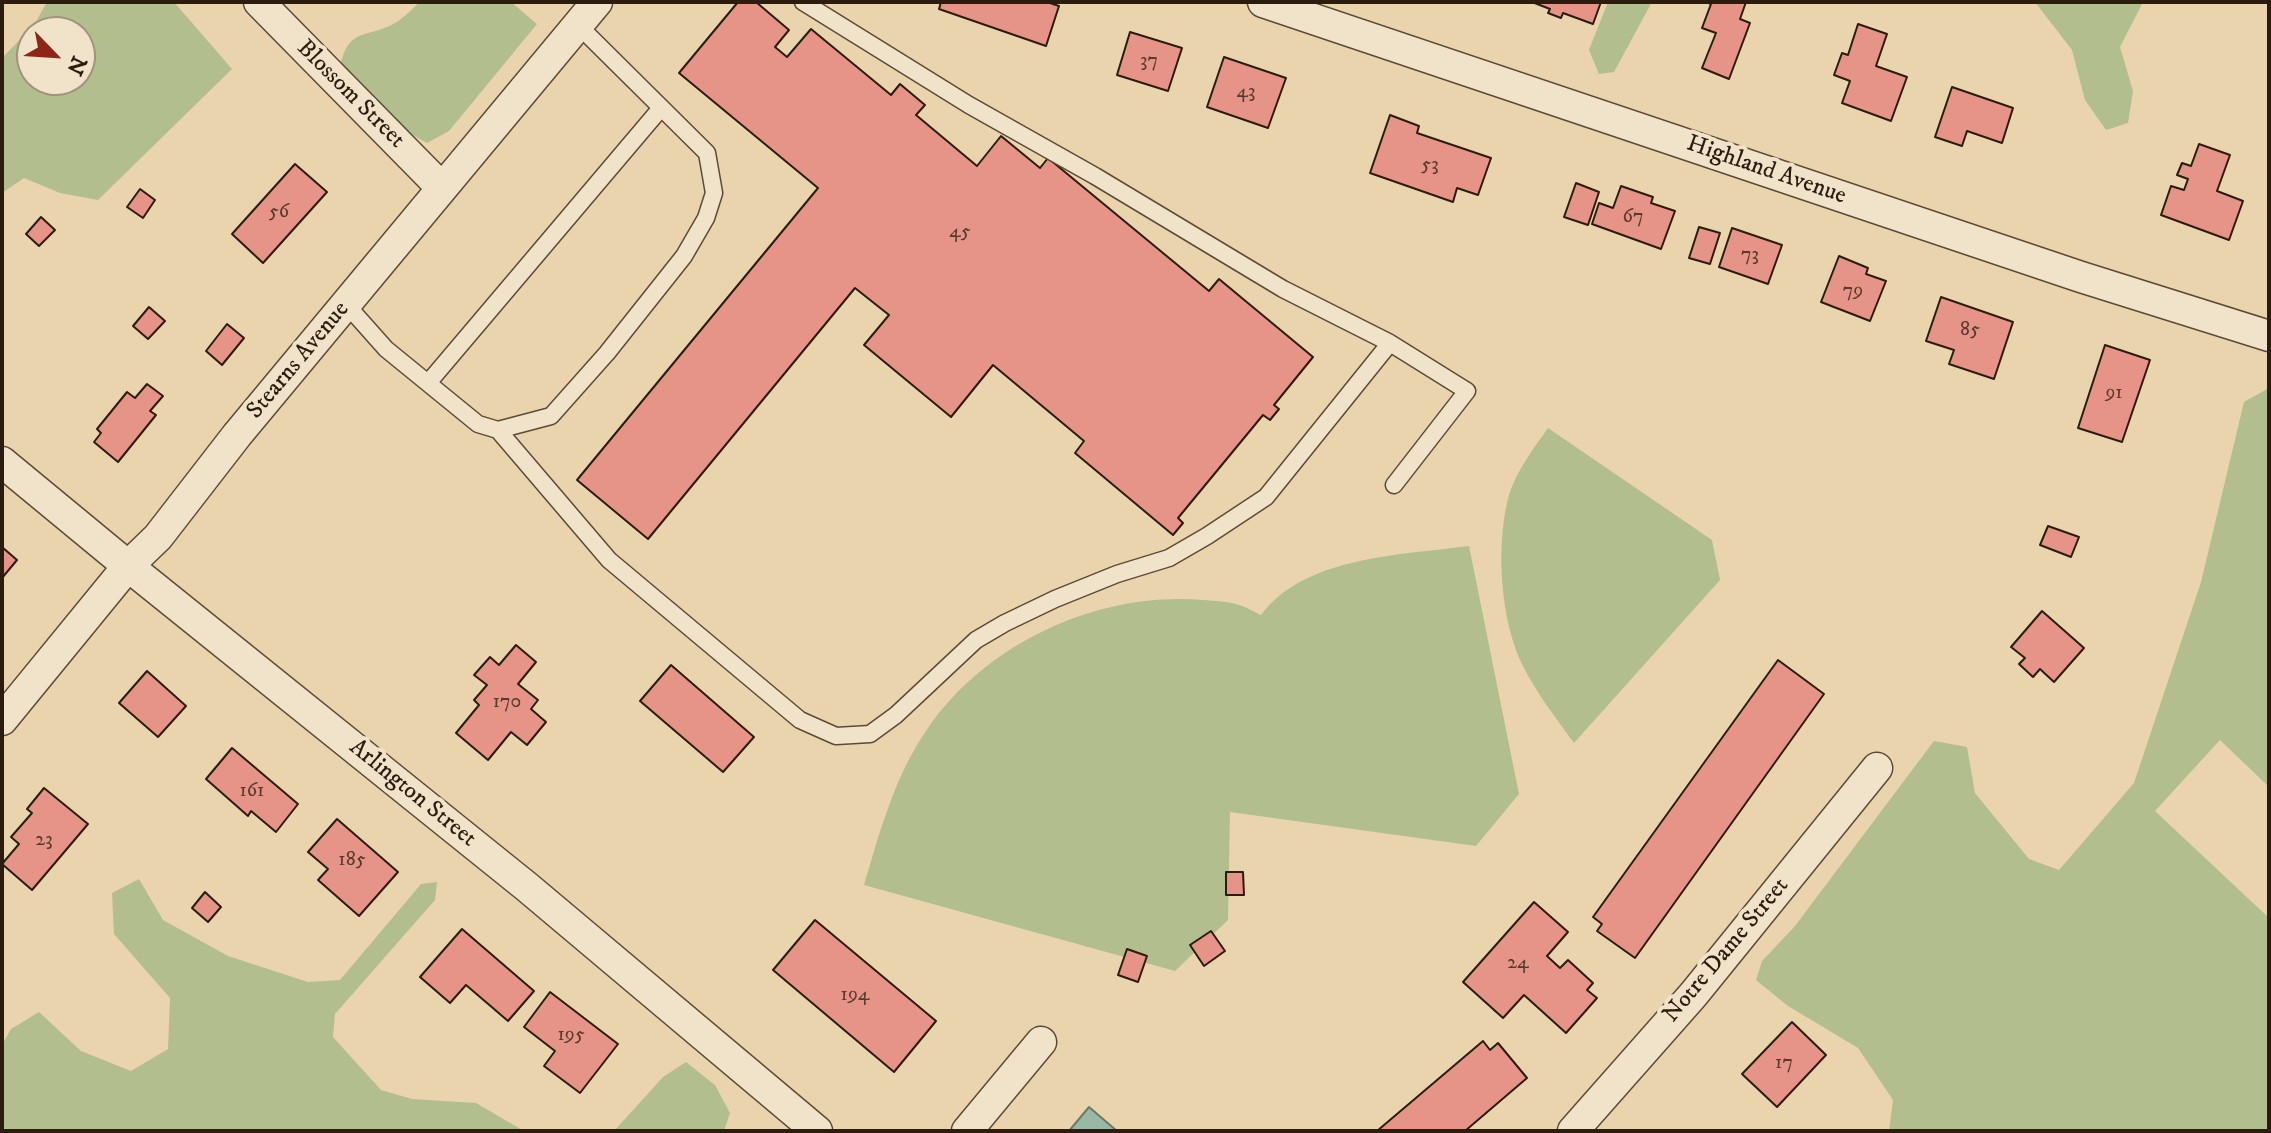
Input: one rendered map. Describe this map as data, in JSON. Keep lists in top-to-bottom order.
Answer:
{
  "streets": {
    "street": [
      "Blossom Street",
      "Highland Avenue",
      "Stearns Avenue",
      "Arlington Street",
      "Notre Dame Street"
    ]
  },
  "crossings": [
    ["Blossom Street", "Stearns Avenue"],
    ["Stearns Avenue", "Arlington Street"]
  ],
  "house_numbers": [
    "37",
    "43",
    "53",
    "56",
    "67",
    "45",
    "73",
    "79",
    "85",
    "91",
    "170",
    "161",
    "23",
    "185",
    "24",
    "194",
    "195",
    "17"
  ],
  "north": "bottom right"
}
